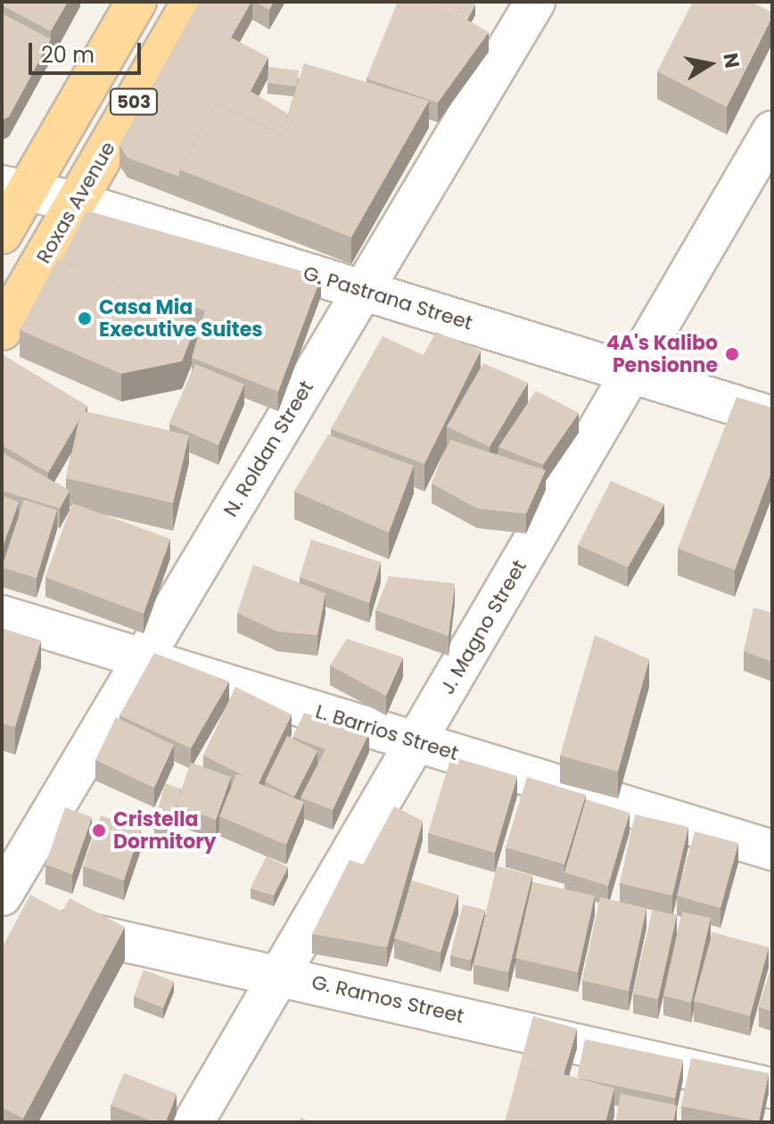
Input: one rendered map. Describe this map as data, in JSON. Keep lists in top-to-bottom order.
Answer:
{
  "streets": {
    "main road": ["503", "Roxas Avenue"],
    "street": [
      "G. Pastrana Street",
      "N. Roldan Street",
      "J. Magno Street",
      "L. Barrios Street",
      "G. Ramos Street"
    ]
  },
  "crossings": [
    ["503", "G. Pastrana Street"],
    ["Roxas Avenue", "G. Pastrana Street"],
    ["G. Pastrana Street", "N. Roldan Street"],
    ["G. Pastrana Street", "J. Magno Street"],
    ["N. Roldan Street", "L. Barrios Street"],
    ["J. Magno Street", "L. Barrios Street"],
    ["J. Magno Street", "G. Ramos Street"]
  ],
  "places": ["Casa Mia Executive Suites", "4A's Kalibo Pensionne", "Cristella Dormitory"],
  "scale_bar": "20 m",
  "north": "right"
}
